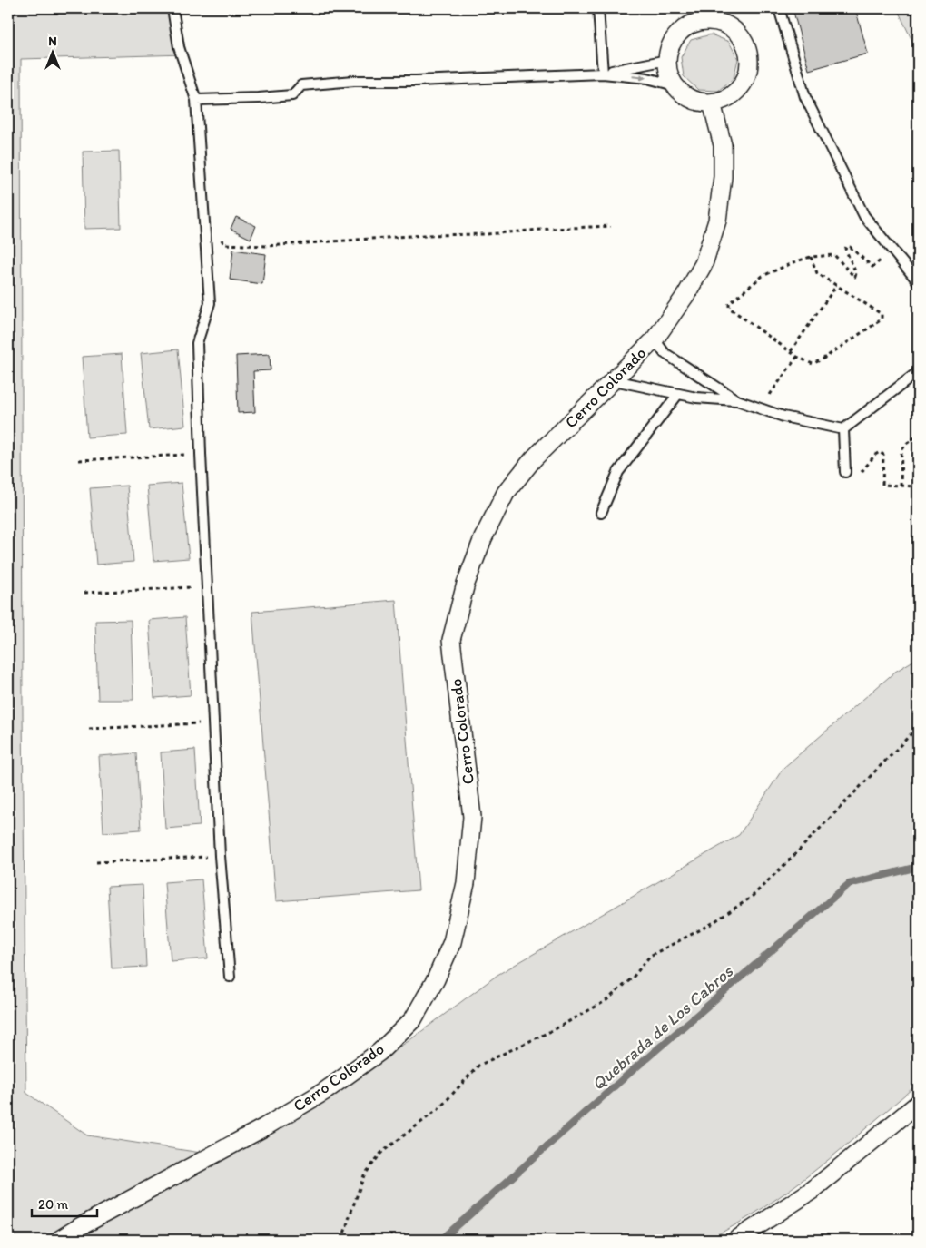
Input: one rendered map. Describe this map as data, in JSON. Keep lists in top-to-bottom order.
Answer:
{
  "streets": {
    "street": ["Cerro Colorado"]
  },
  "water": ["Quebrada de Los Cabros"],
  "scale_bar": "20 m",
  "north": "top"
}
